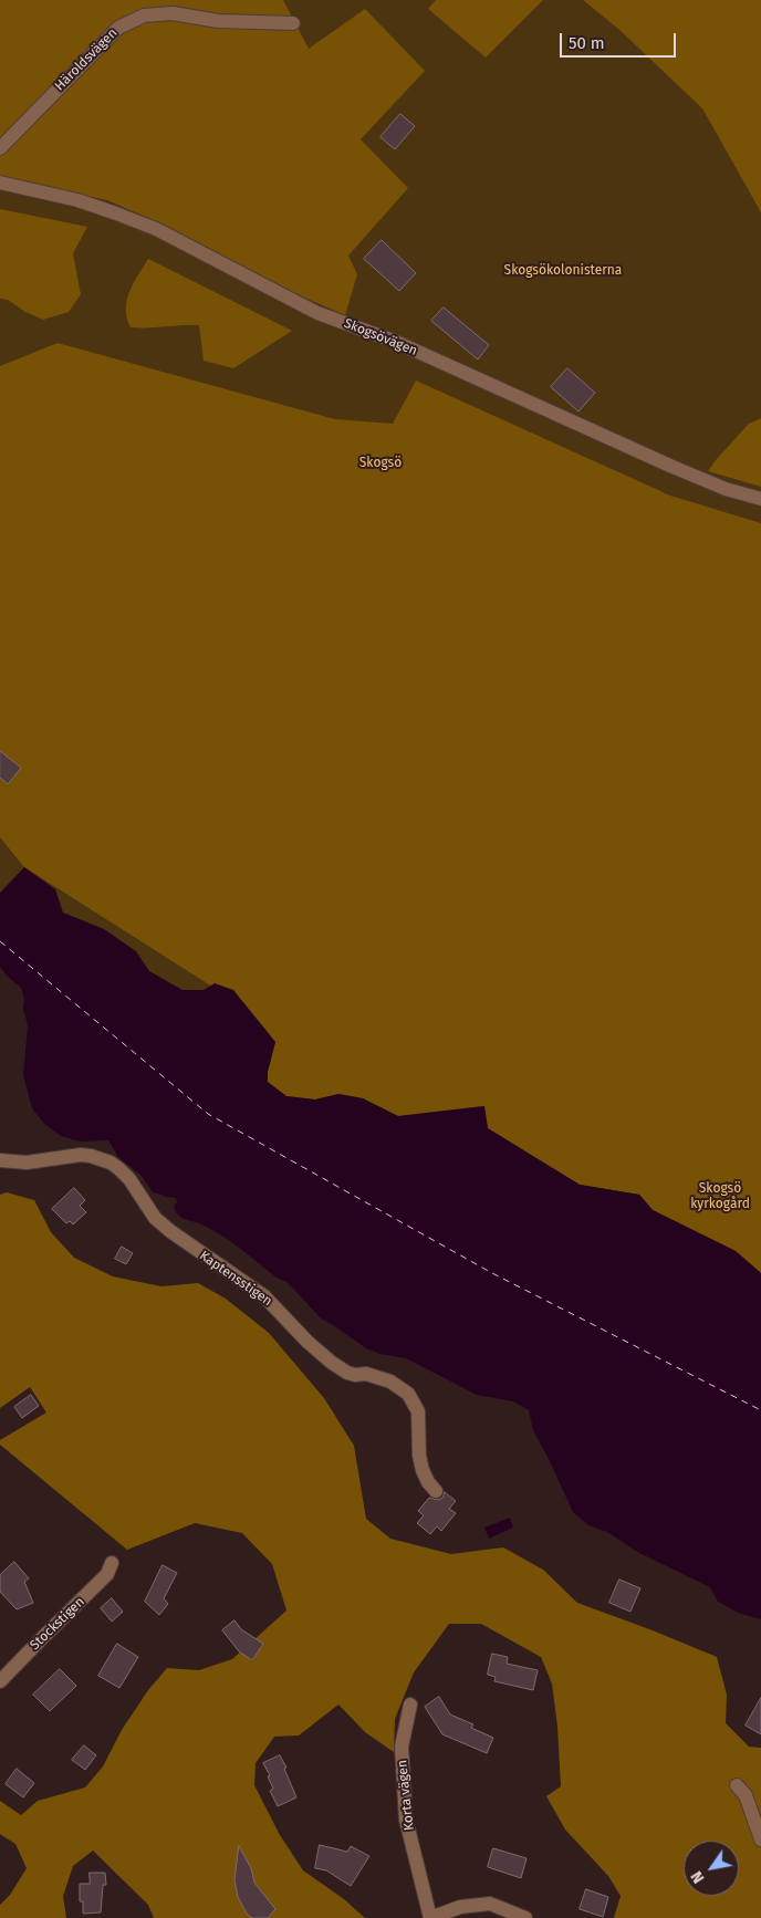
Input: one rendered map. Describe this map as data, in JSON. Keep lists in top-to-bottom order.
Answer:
{
  "streets": {
    "street": [
      "Häroldsvägen",
      "Skogsövägen",
      "Kaptensstigen",
      "Stockstigen",
      "Korta vägen"
    ]
  },
  "parks": ["Skogsökolonisterna", "Skogsö", "Skogsö kyrkogård"],
  "scale_bar": "50 m",
  "north": "bottom left"
}
